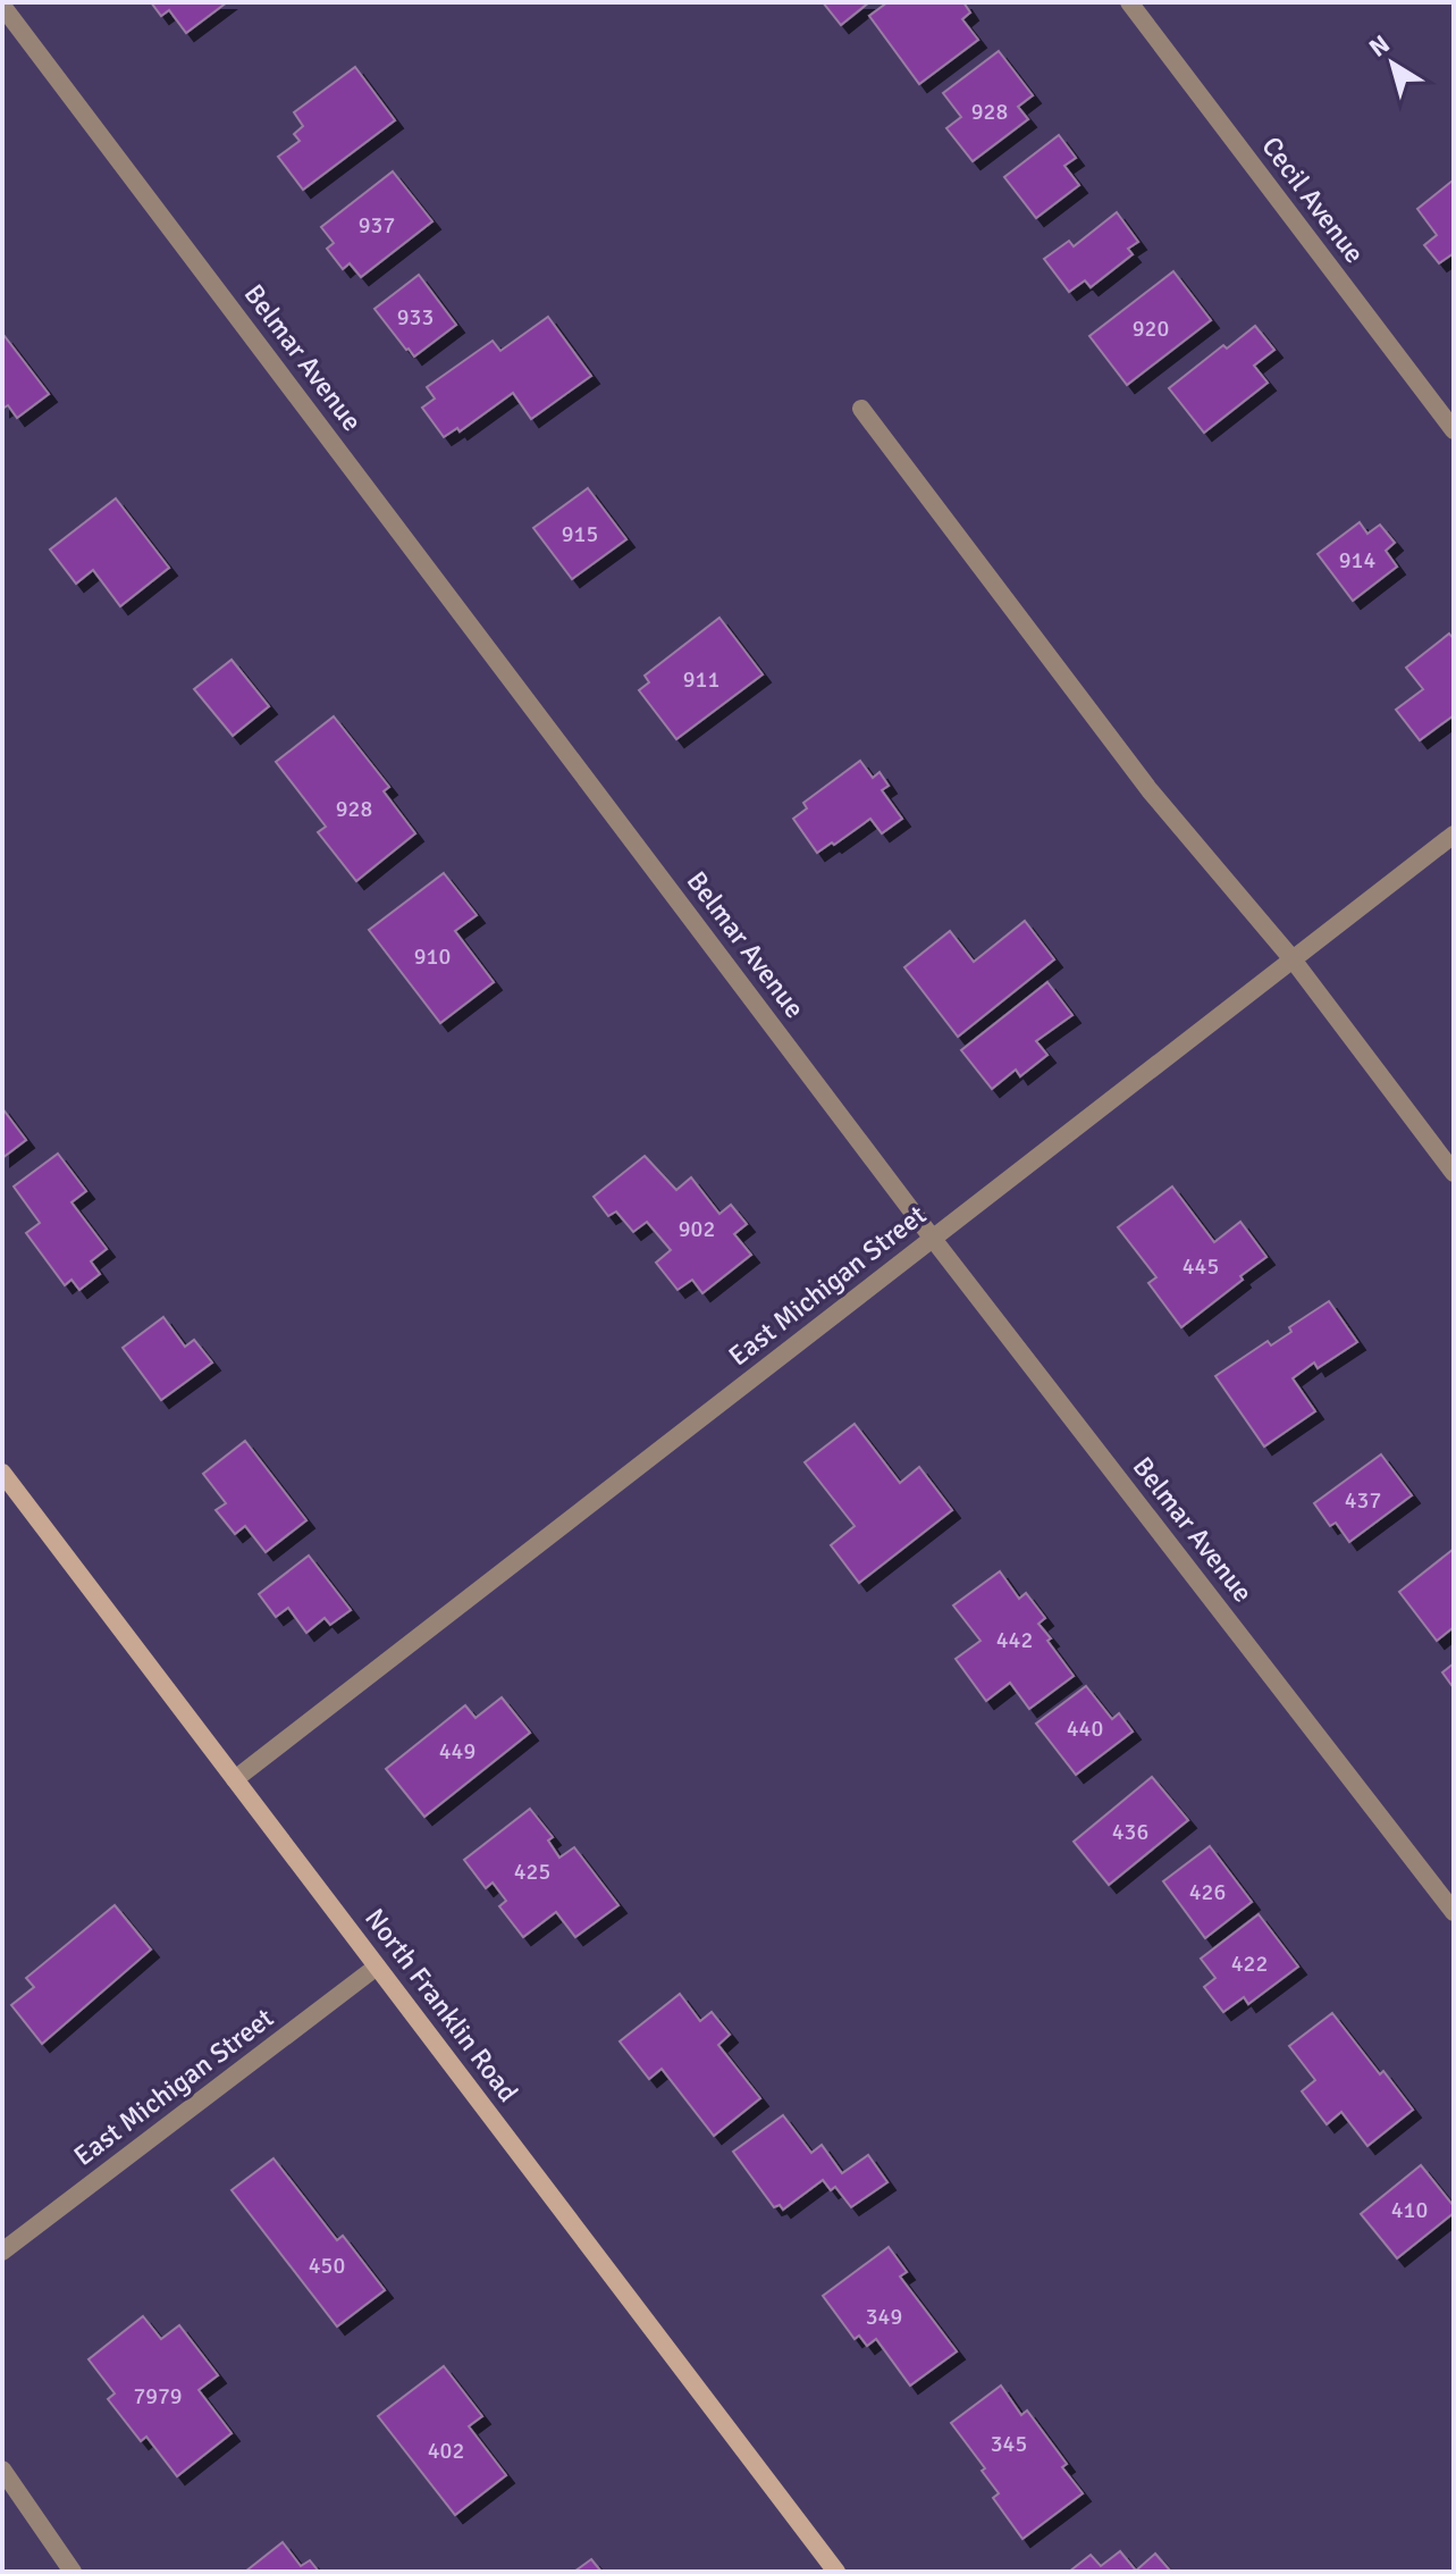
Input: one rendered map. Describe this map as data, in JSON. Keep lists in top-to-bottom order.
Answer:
{
  "streets": {
    "main road": ["North Franklin Road"],
    "street": ["Cecil Avenue", "Belmar Avenue", "East Michigan Street"]
  },
  "crossings": [
    ["Belmar Avenue", "East Michigan Street"],
    ["East Michigan Street", "North Franklin Road"]
  ],
  "house_numbers": [
    "928",
    "937",
    "933",
    "920",
    "915",
    "914",
    "911",
    "928",
    "910",
    "902",
    "445",
    "437",
    "442",
    "440",
    "449",
    "436",
    "425",
    "426",
    "422",
    "410",
    "450",
    "349",
    "7979",
    "345",
    "402"
  ],
  "north": "top left"
}
